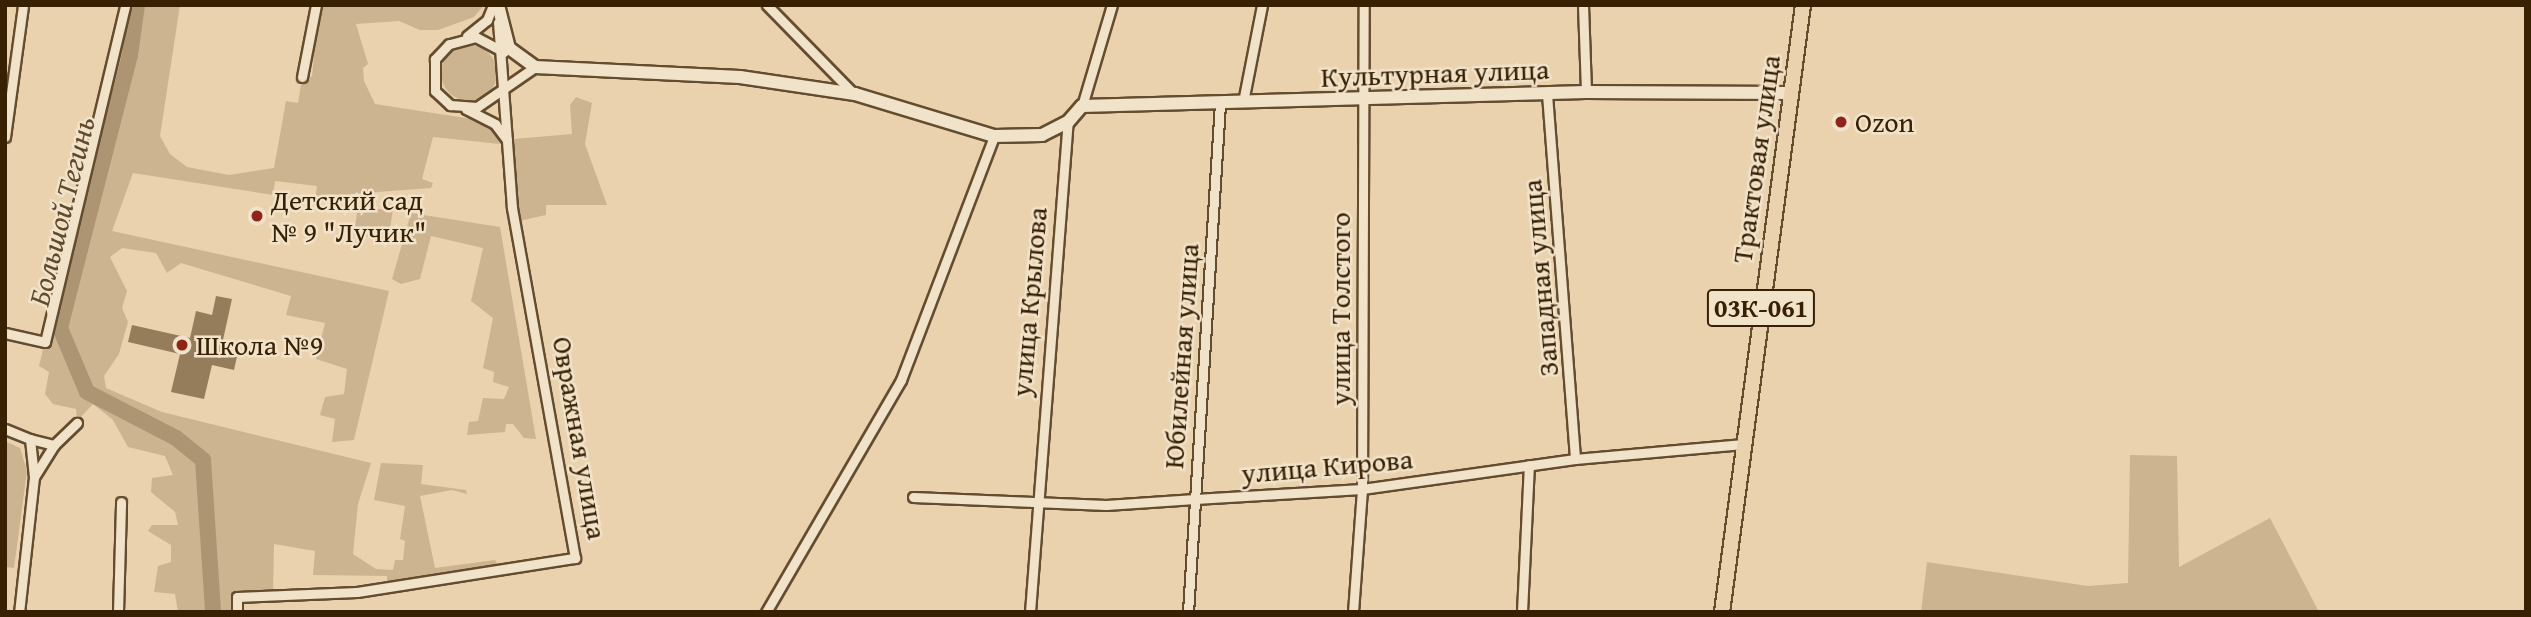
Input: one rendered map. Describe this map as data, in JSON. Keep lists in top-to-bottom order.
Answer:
{
  "streets": {
    "main road": ["Трактовая улица", "03К-061"],
    "street": [
      "Культурная улица",
      "Западная улица",
      "улица Крылова",
      "улица Толстого",
      "Юбилейная улица",
      "Овражная улица",
      "улица Кирова"
    ]
  },
  "crossings": [
    ["Культурная улица", "Трактовая улица"],
    ["Культурная улица", "Западная улица"],
    ["Культурная улица", "улица Толстого"],
    ["Культурная улица", "Юбилейная улица"],
    ["Трактовая улица", "улица Кирова"],
    ["Западная улица", "улица Кирова"],
    ["улица Крылова", "улица Кирова"],
    ["улица Толстого", "улица Кирова"],
    ["Юбилейная улица", "улица Кирова"]
  ],
  "water": ["Большой Тегинь"],
  "places": ["Ozon", "Детский сад № 9 \"Лучик\"", "Школа №9"]
}
